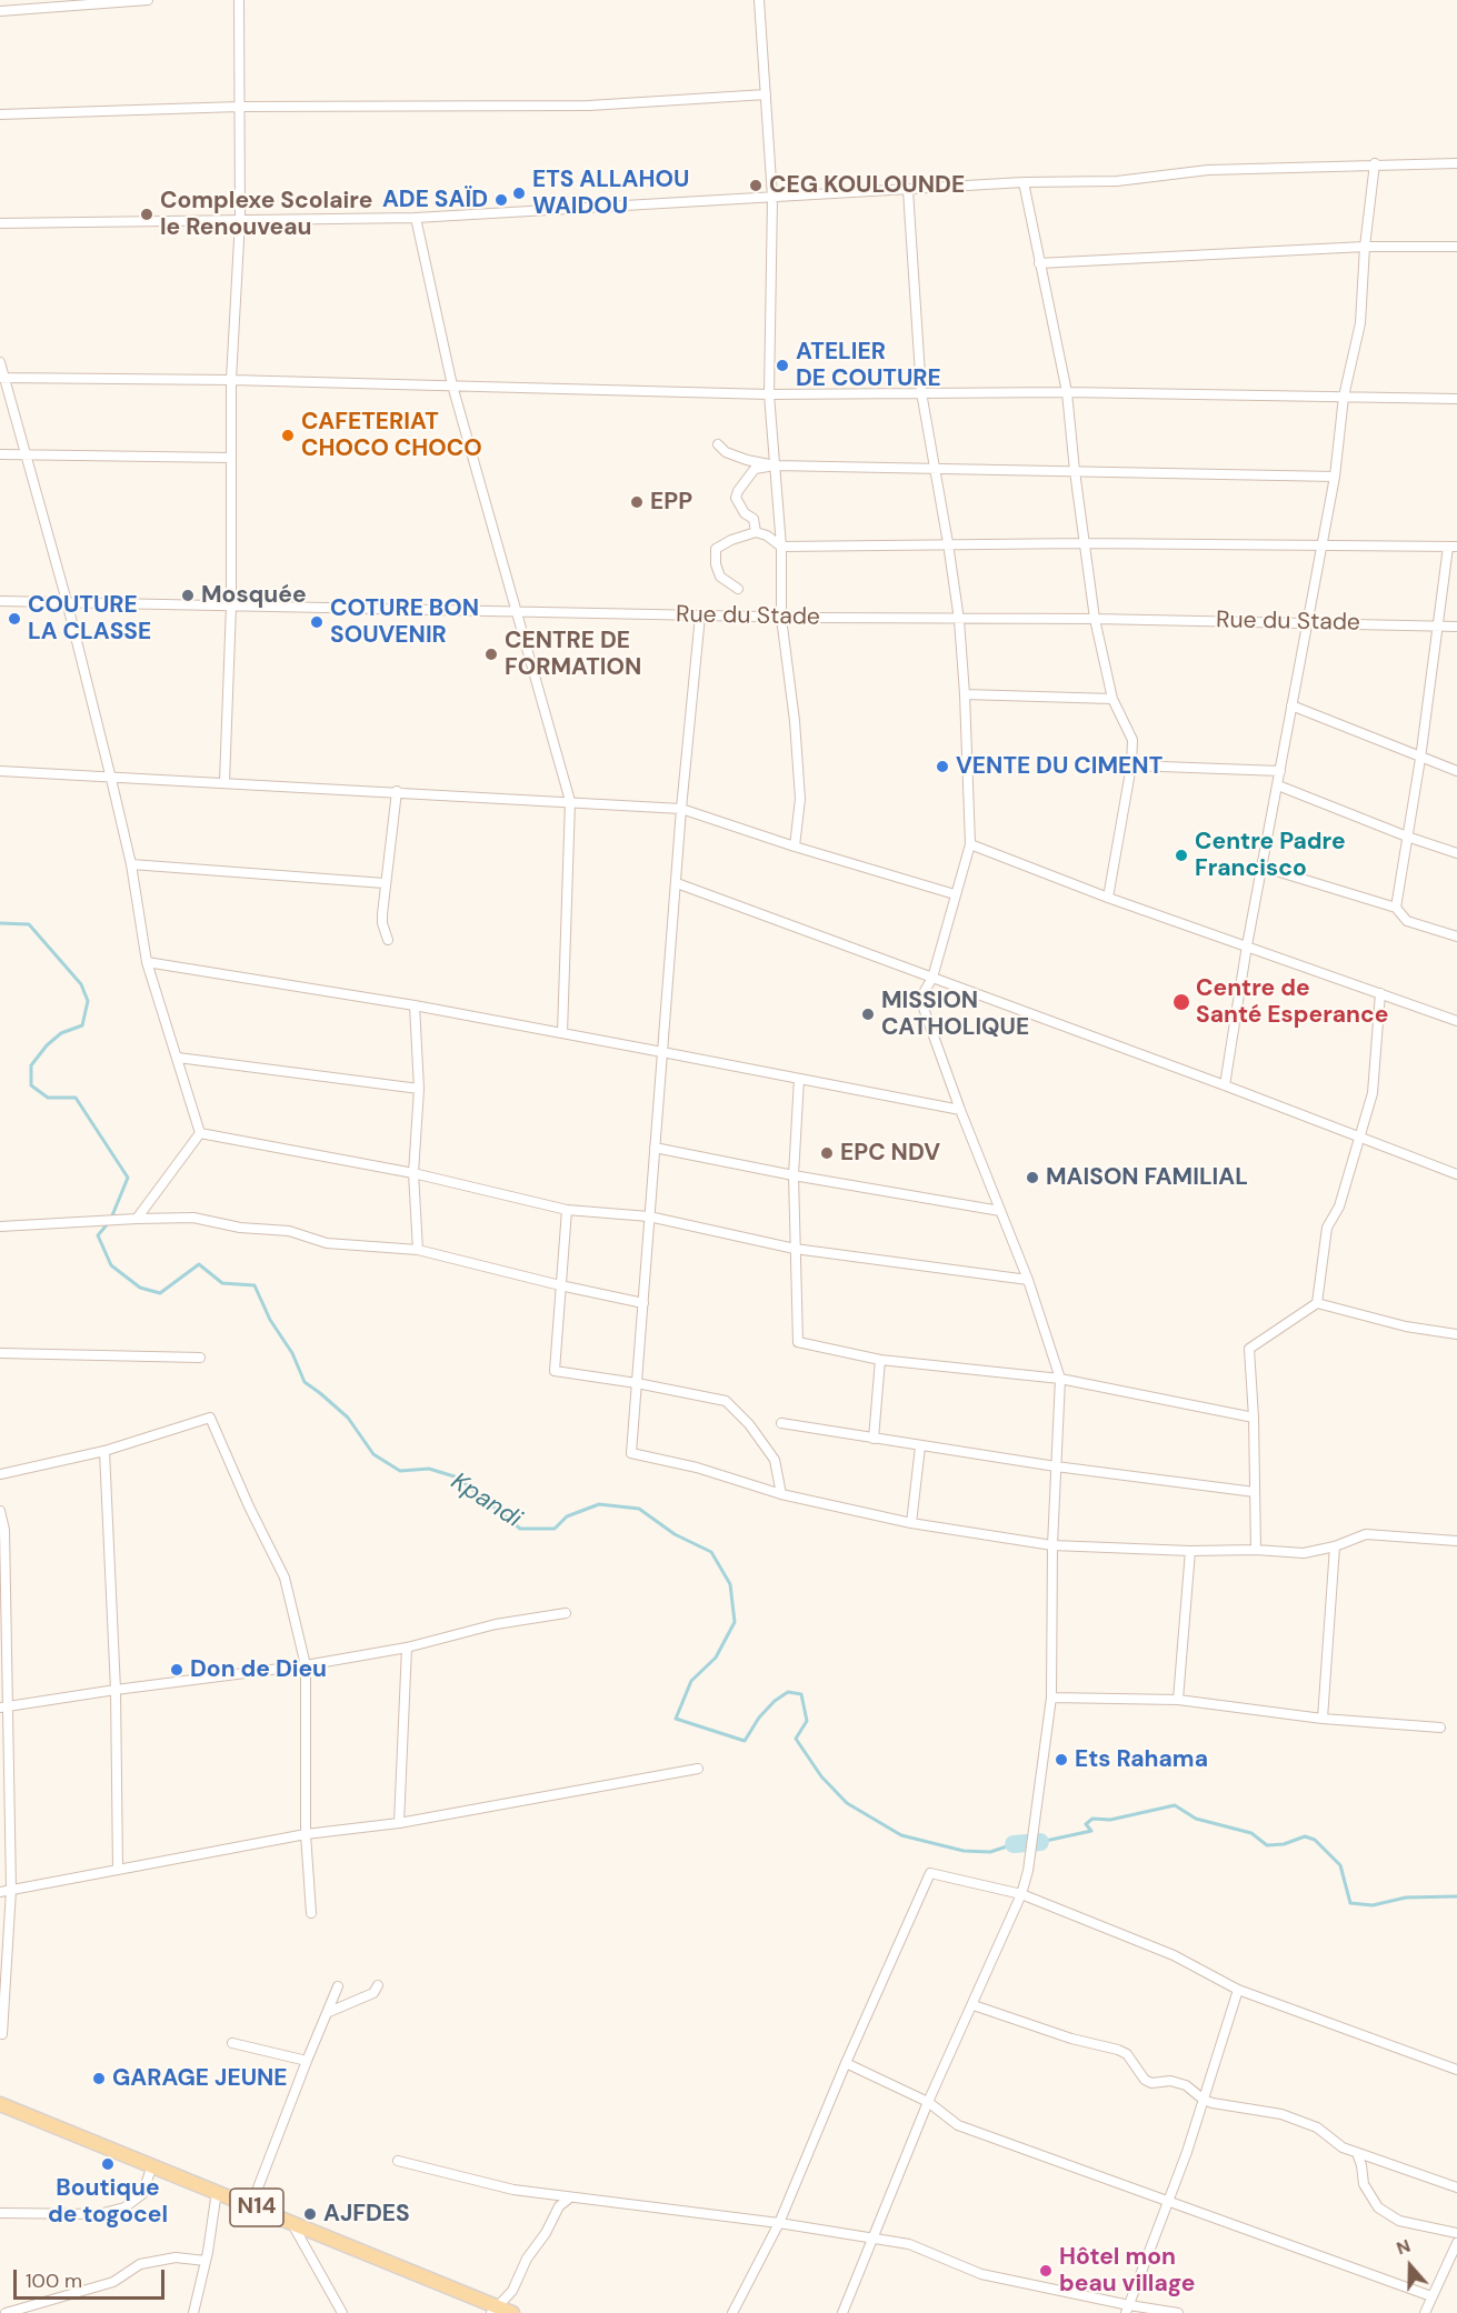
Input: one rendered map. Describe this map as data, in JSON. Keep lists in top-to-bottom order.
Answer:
{
  "streets": {
    "main road": ["N14"],
    "street": ["Rue du Stade"]
  },
  "water": ["Kpandi"],
  "places": [
    "CEG KOULOUNDE",
    "ETS ALLAHOU WAIDOU",
    "ADE SAÏD",
    "Complexe Scolaire le Renouveau",
    "ATELIER DE COUTURE",
    "CAFETERIAT CHOCO CHOCO",
    "EPP",
    "Mosquée",
    "COUTURE LA CLASSE",
    "COTURE BON SOUVENIR",
    "CENTRE DE FORMATION",
    "VENTE DU CIMENT",
    "Centre Padre Francisco",
    "Centre de Santé Esperance",
    "MISSION CATHOLIQUE",
    "EPC NDV",
    "MAISON FAMILIAL",
    "Don de Dieu",
    "Ets Rahama",
    "GARAGE JEUNE",
    "Boutique de togocel",
    "AJFDES",
    "Hôtel mon beau village"
  ],
  "scale_bar": "100 m",
  "north": "top"
}
